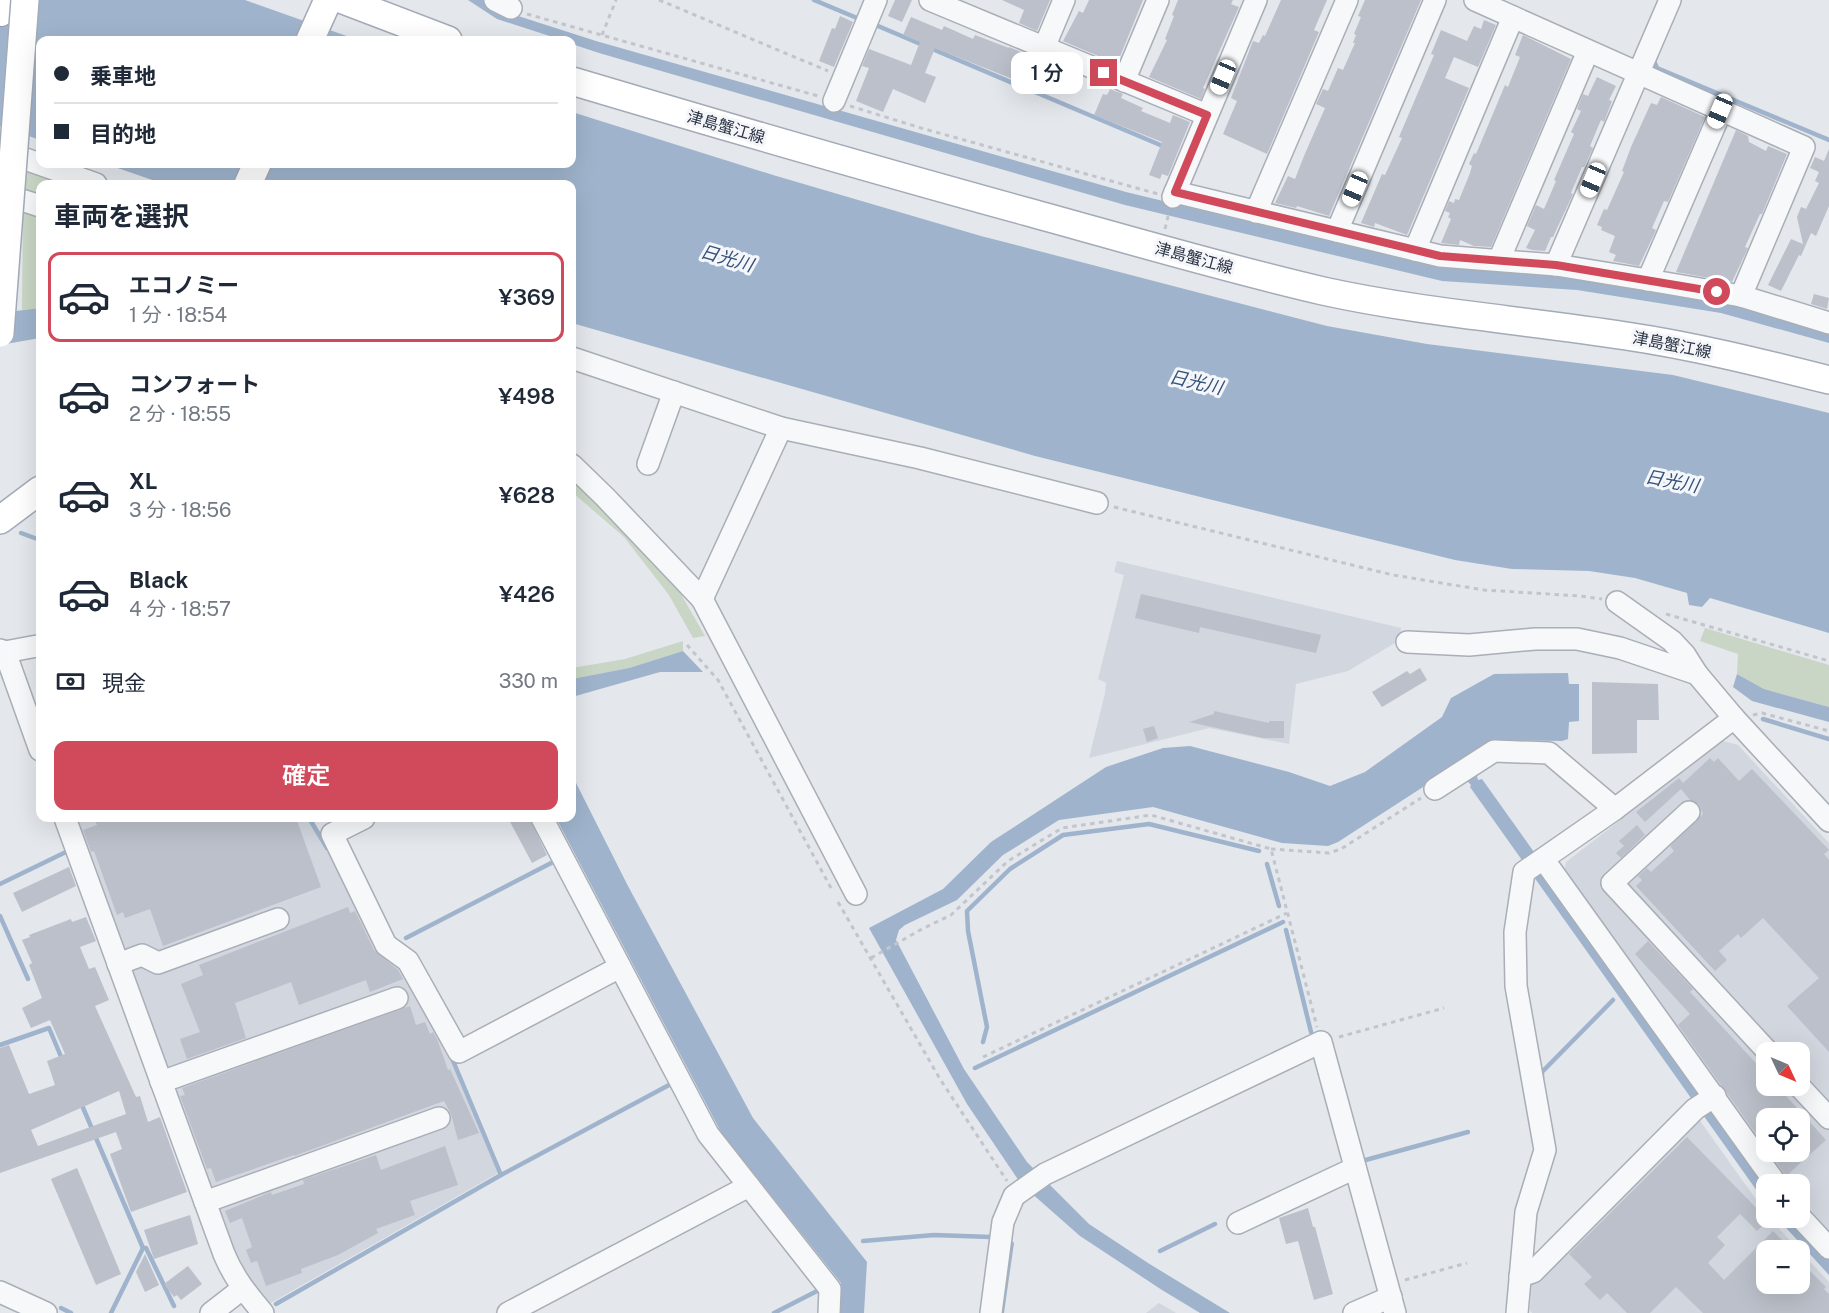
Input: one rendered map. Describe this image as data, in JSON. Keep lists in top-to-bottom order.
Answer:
{
  "streets": {
    "main road": ["津島蟹江線"]
  },
  "water": ["日光川"],
  "north": "bottom right",
  "page": {
    "banner": ["乗車地", "目的地"],
    "bubble": "1 分",
    "heading": "車両を選択",
    "list": [
      {
        "name": "エコノミー",
        "note": "1 分 · 18:54",
        "value": "¥369"
      },
      {
        "name": "コンフォート",
        "note": "2 分 · 18:55",
        "value": "¥498"
      },
      {
        "name": "XL",
        "note": "3 分 · 18:56",
        "value": "¥628"
      },
      {
        "name": "Black",
        "note": "4 分 · 18:57",
        "value": "¥426"
      }
    ],
    "pay": ["現金", "330 m"],
    "buttons": "確定",
    "map_buttons": ["+", "−"]
  }
}
